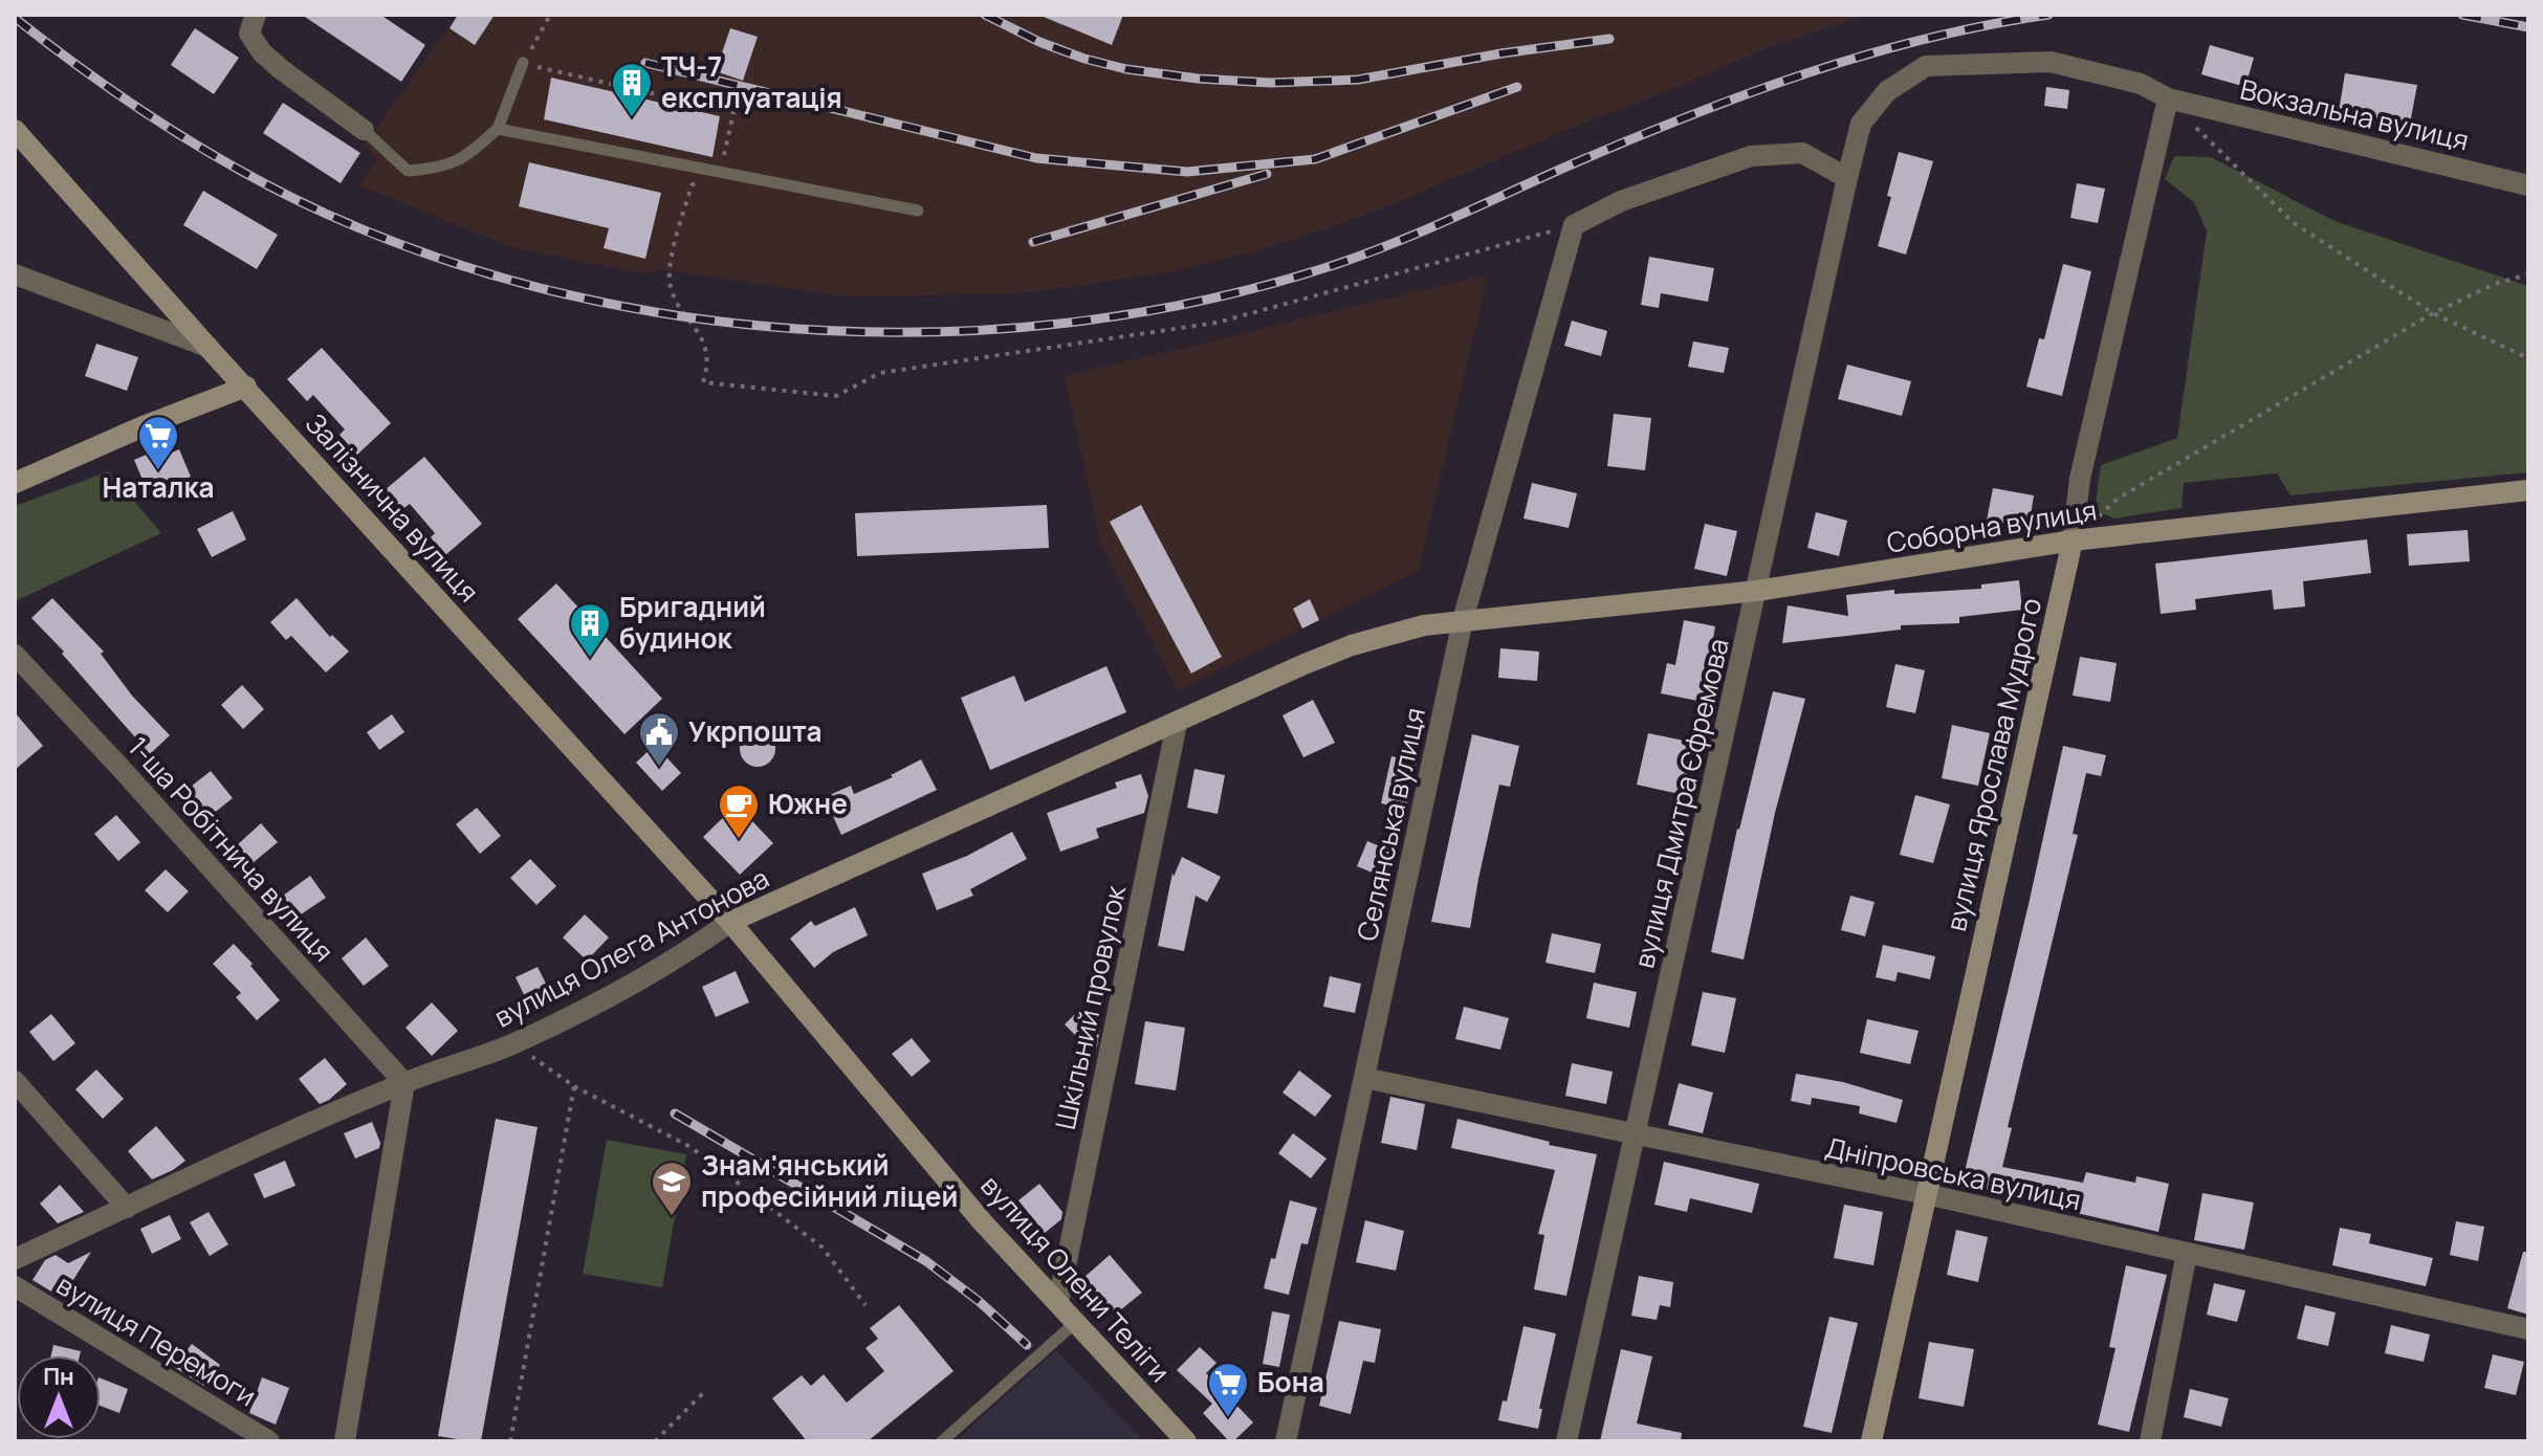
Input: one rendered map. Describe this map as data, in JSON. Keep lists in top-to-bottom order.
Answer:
{
  "streets": {
    "street": [
      "Вокзальна вулиця",
      "Залізнична вулиця",
      "Соборна вулиця",
      "вулиця Ярослава Мудрого",
      "вулиця Дмитра Єфремова",
      "Селянська вулиця",
      "1-ша Робітнича вулиця",
      "вулиця Олега Антонова",
      "Шкільний провулок",
      "Дніпровська вулиця",
      "вулиця Олени Теліги",
      "вулиця Перемоги"
    ]
  },
  "crossings": [
    ["Вокзальна вулиця", "вулиця Ярослава Мудрого"],
    ["Вокзальна вулиця", "вулиця Дмитра Єфремова"],
    ["Залізнична вулиця", "вулиця Олега Антонова"],
    ["Залізнична вулиця", "вулиця Олени Теліги"],
    ["Соборна вулиця", "вулиця Ярослава Мудрого"],
    ["Соборна вулиця", "вулиця Дмитра Єфремова"],
    ["Соборна вулиця", "Селянська вулиця"],
    ["Соборна вулиця", "вулиця Олега Антонова"],
    ["вулиця Ярослава Мудрого", "Дніпровська вулиця"],
    ["вулиця Дмитра Єфремова", "Дніпровська вулиця"],
    ["Селянська вулиця", "вулиця Олега Антонова"],
    ["Селянська вулиця", "Дніпровська вулиця"],
    ["1-ша Робітнича вулиця", "вулиця Олега Антонова"],
    ["вулиця Олега Антонова", "Шкільний провулок"],
    ["вулиця Олега Антонова", "вулиця Олени Теліги"],
    ["Шкільний провулок", "вулиця Олени Теліги"]
  ],
  "places": {
    "building": ["ТЧ-7 експлуатація", "Бригадний будинок"],
    "supermarket": ["Наталка", "Бона"],
    "public building": ["Укрпошта"],
    "cafe": ["Южне"],
    "school or university": ["Знам'янський професійний ліцей"]
  },
  "north": "top"
}
